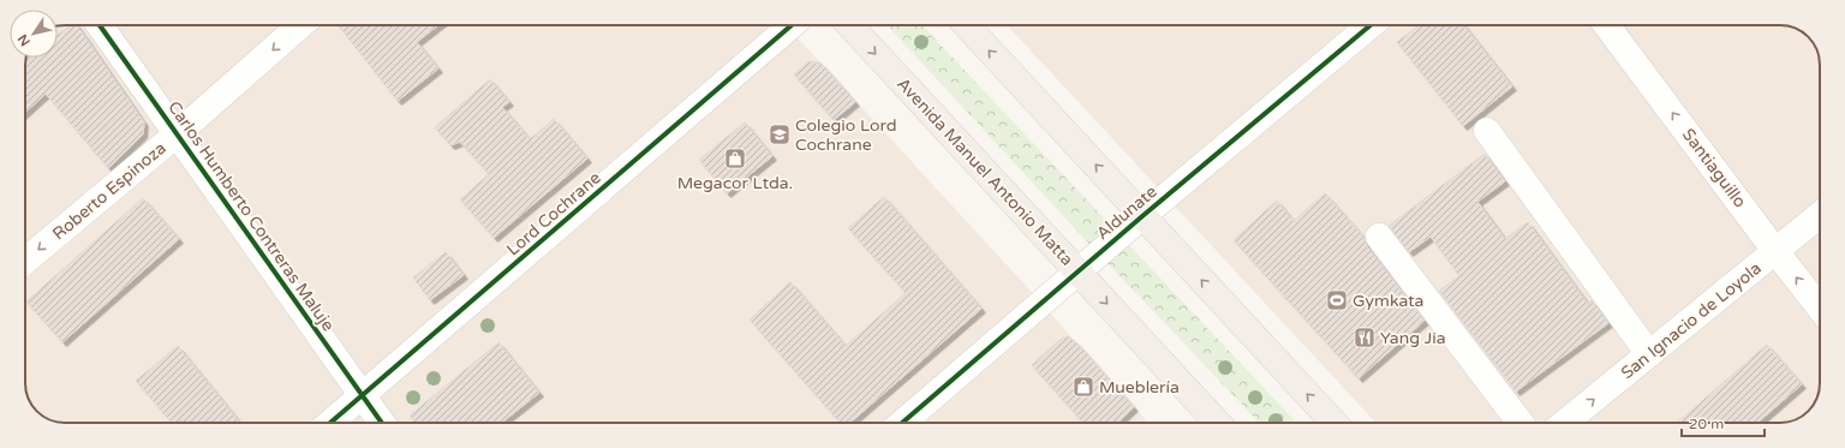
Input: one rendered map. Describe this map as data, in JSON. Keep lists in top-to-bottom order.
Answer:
{
  "streets": {
    "main road": ["Avenida Manuel Antonio Matta"],
    "street": [
      "Santiaguillo",
      "Roberto Espinoza",
      "Aldunate",
      "Lord Cochrane",
      "Carlos Humberto Contreras Maluje",
      "San Ignacio de Loyola"
    ]
  },
  "crossings": [
    ["Santiaguillo", "San Ignacio de Loyola"],
    ["Avenida Manuel Antonio Matta", "Aldunate"],
    ["Roberto Espinoza", "Carlos Humberto Contreras Maluje"],
    ["Lord Cochrane", "Carlos Humberto Contreras Maluje"]
  ],
  "one_way": ["Roberto Espinoza"],
  "places": {
    "school or university": ["Colegio Lord Cochrane"],
    "shop": ["Megacor Ltda.", "Mueblería"],
    "sports": ["Gymkata"],
    "restaurant": ["Yang Jia"]
  },
  "scale_bar": "20 m",
  "north": "bottom left"
}
